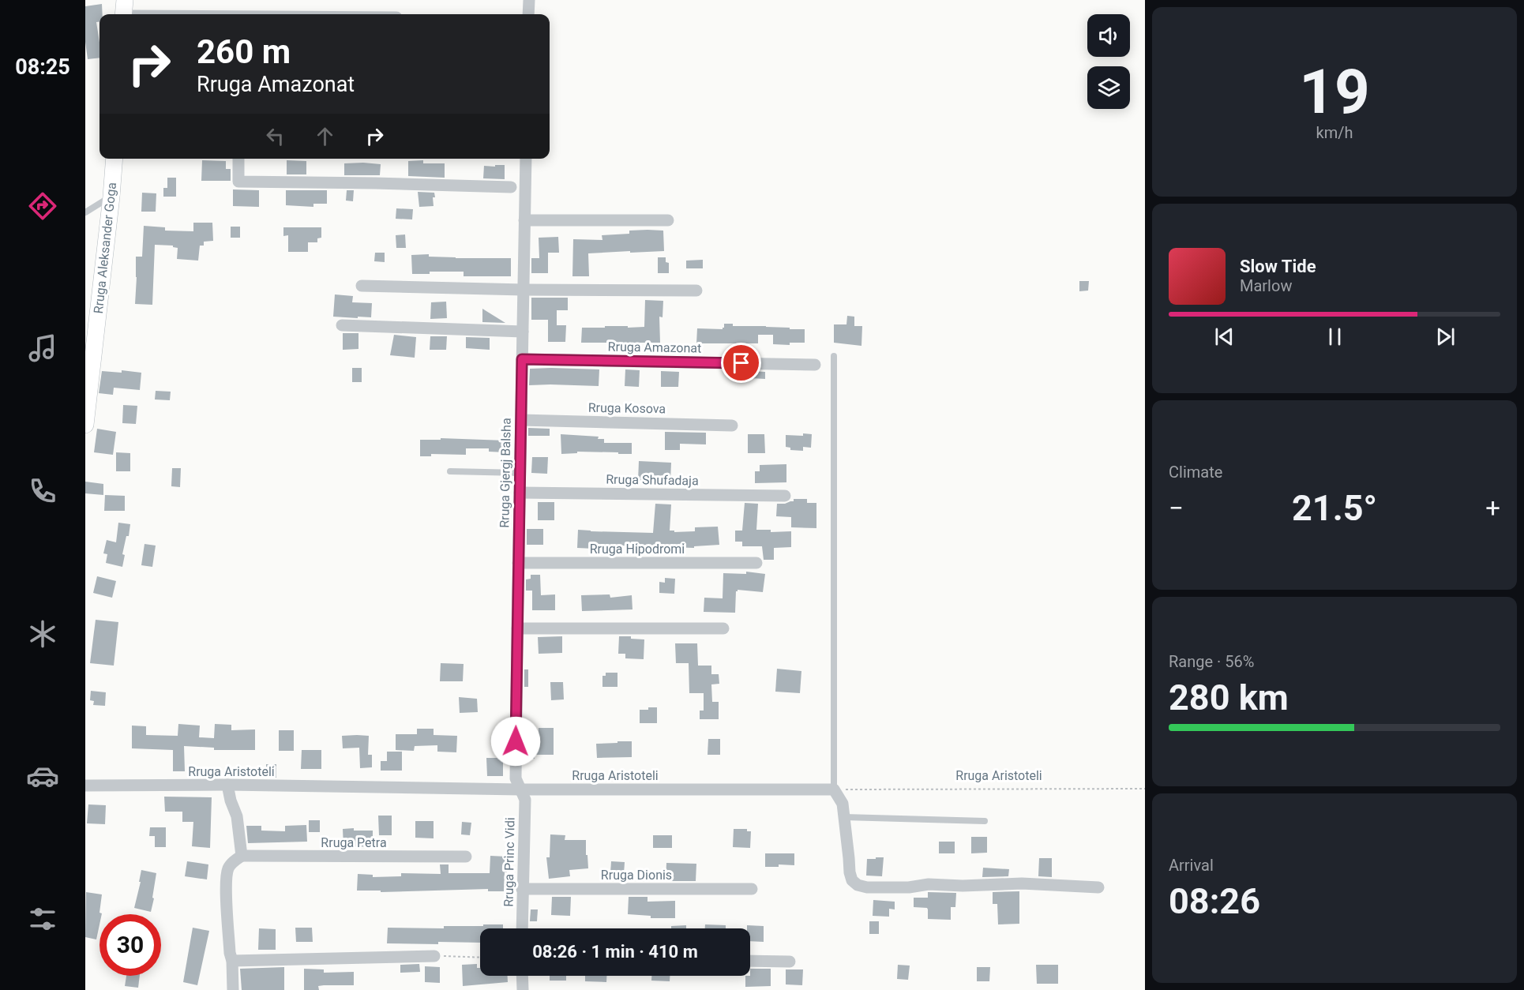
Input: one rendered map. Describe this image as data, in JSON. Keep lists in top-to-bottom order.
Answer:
{
  "streets": {
    "main road": ["Rruga Aleksander Goga"],
    "street": [
      "Rruga Amazonat",
      "Rruga Kosova",
      "Rruga Gjergj Balsha",
      "Rruga Shufadaja",
      "Rruga Hipodromi",
      "Rruga Aristoteli",
      "Rruga Petra",
      "Rruga Princ Vidi",
      "Rruga Dionis"
    ]
  },
  "crossings": [
    ["Rruga Amazonat", "Rruga Gjergj Balsha"],
    ["Rruga Kosova", "Rruga Gjergj Balsha"],
    ["Rruga Gjergj Balsha", "Rruga Shufadaja"],
    ["Rruga Gjergj Balsha", "Rruga Hipodromi"],
    ["Rruga Gjergj Balsha", "Rruga Aristoteli"],
    ["Rruga Gjergj Balsha", "Rruga Princ Vidi"],
    ["Rruga Aristoteli", "Rruga Princ Vidi"],
    ["Rruga Princ Vidi", "Rruga Dionis"]
  ],
  "page": {
    "tabs": "08:25",
    "tile": [
      ["19", "km/h"],
      "Climate",
      ["Range · 56%", "280 km"],
      ["Arrival", "08:26"]
    ],
    "turn": ["260 m", "Rruga Amazonat"],
    "song": ["Slow Tide", "Marlow"],
    "heat": ["−", "21.5°", "+"],
    "limit": "30",
    "trip": "08:26 · 1 min · 410 m"
  }
}
